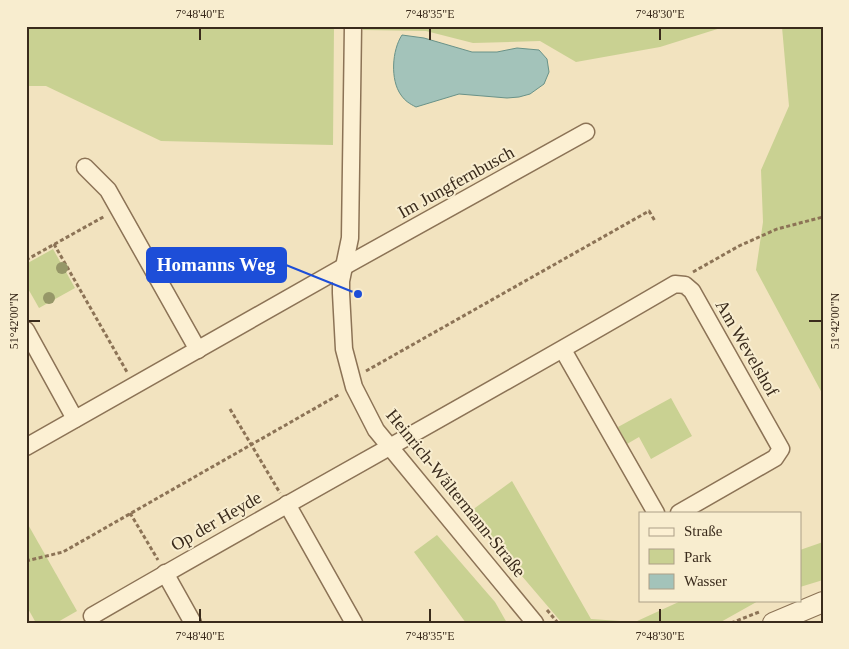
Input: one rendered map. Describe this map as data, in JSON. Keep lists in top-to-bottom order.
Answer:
{
  "streets": {
    "street": [
      "Im Jungfernbusch",
      "Am Wevelshof",
      "Heinrich-Wältermann-Straße",
      "Op der Heyde"
    ]
  },
  "crossings": [
    ["Im Jungfernbusch", "Heinrich-Wältermann-Straße"],
    ["Am Wevelshof", "Heinrich-Wältermann-Straße"],
    ["Am Wevelshof", "Op der Heyde"],
    ["Heinrich-Wältermann-Straße", "Op der Heyde"]
  ],
  "places": ["Homanns Weg"],
  "legend": ["Straße", "Park", "Wasser"],
  "coordinates": [
    "7°48'40\"E",
    "7°48'35\"E",
    "7°48'30\"E",
    "51°42'00\"N"
  ]
}
